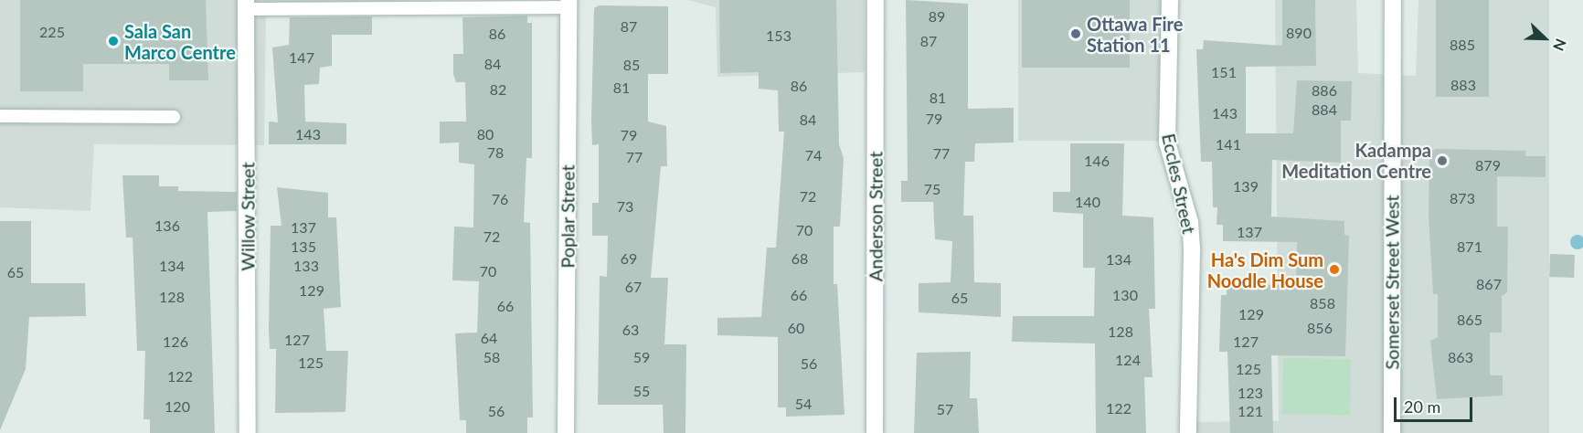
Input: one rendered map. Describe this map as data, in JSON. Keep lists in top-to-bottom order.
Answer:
{
  "streets": {
    "street": [
      "Eccles Street",
      "Willow Street",
      "Poplar Street",
      "Anderson Street",
      "Somerset Street West"
    ]
  },
  "places": [
    "Ottawa Fire Station 11",
    "Sala San Marco Centre",
    "Kadampa Meditation Centre",
    "Ha's Dim Sum Noodle House"
  ],
  "house_numbers": [
    "89",
    "87",
    "225",
    "890",
    "86",
    "153",
    "87",
    "885",
    "147",
    "84",
    "85",
    "151",
    "883",
    "86",
    "81",
    "82",
    "886",
    "81",
    "884",
    "143",
    "79",
    "84",
    "143",
    "80",
    "79",
    "141",
    "78",
    "77",
    "74",
    "77",
    "146",
    "879",
    "139",
    "75",
    "72",
    "873",
    "76",
    "140",
    "73",
    "136",
    "137",
    "70",
    "137",
    "72",
    "135",
    "871",
    "69",
    "68",
    "134",
    "134",
    "133",
    "70",
    "65",
    "867",
    "67",
    "129",
    "66",
    "130",
    "128",
    "65",
    "858",
    "66",
    "129",
    "865",
    "60",
    "856",
    "63",
    "128",
    "64",
    "127",
    "126",
    "127",
    "58",
    "59",
    "863",
    "124",
    "125",
    "56",
    "125",
    "122",
    "55",
    "123",
    "54",
    "120",
    "122",
    "57",
    "56",
    "121"
  ],
  "scale_bar": "20 m",
  "north": "bottom right"
}
